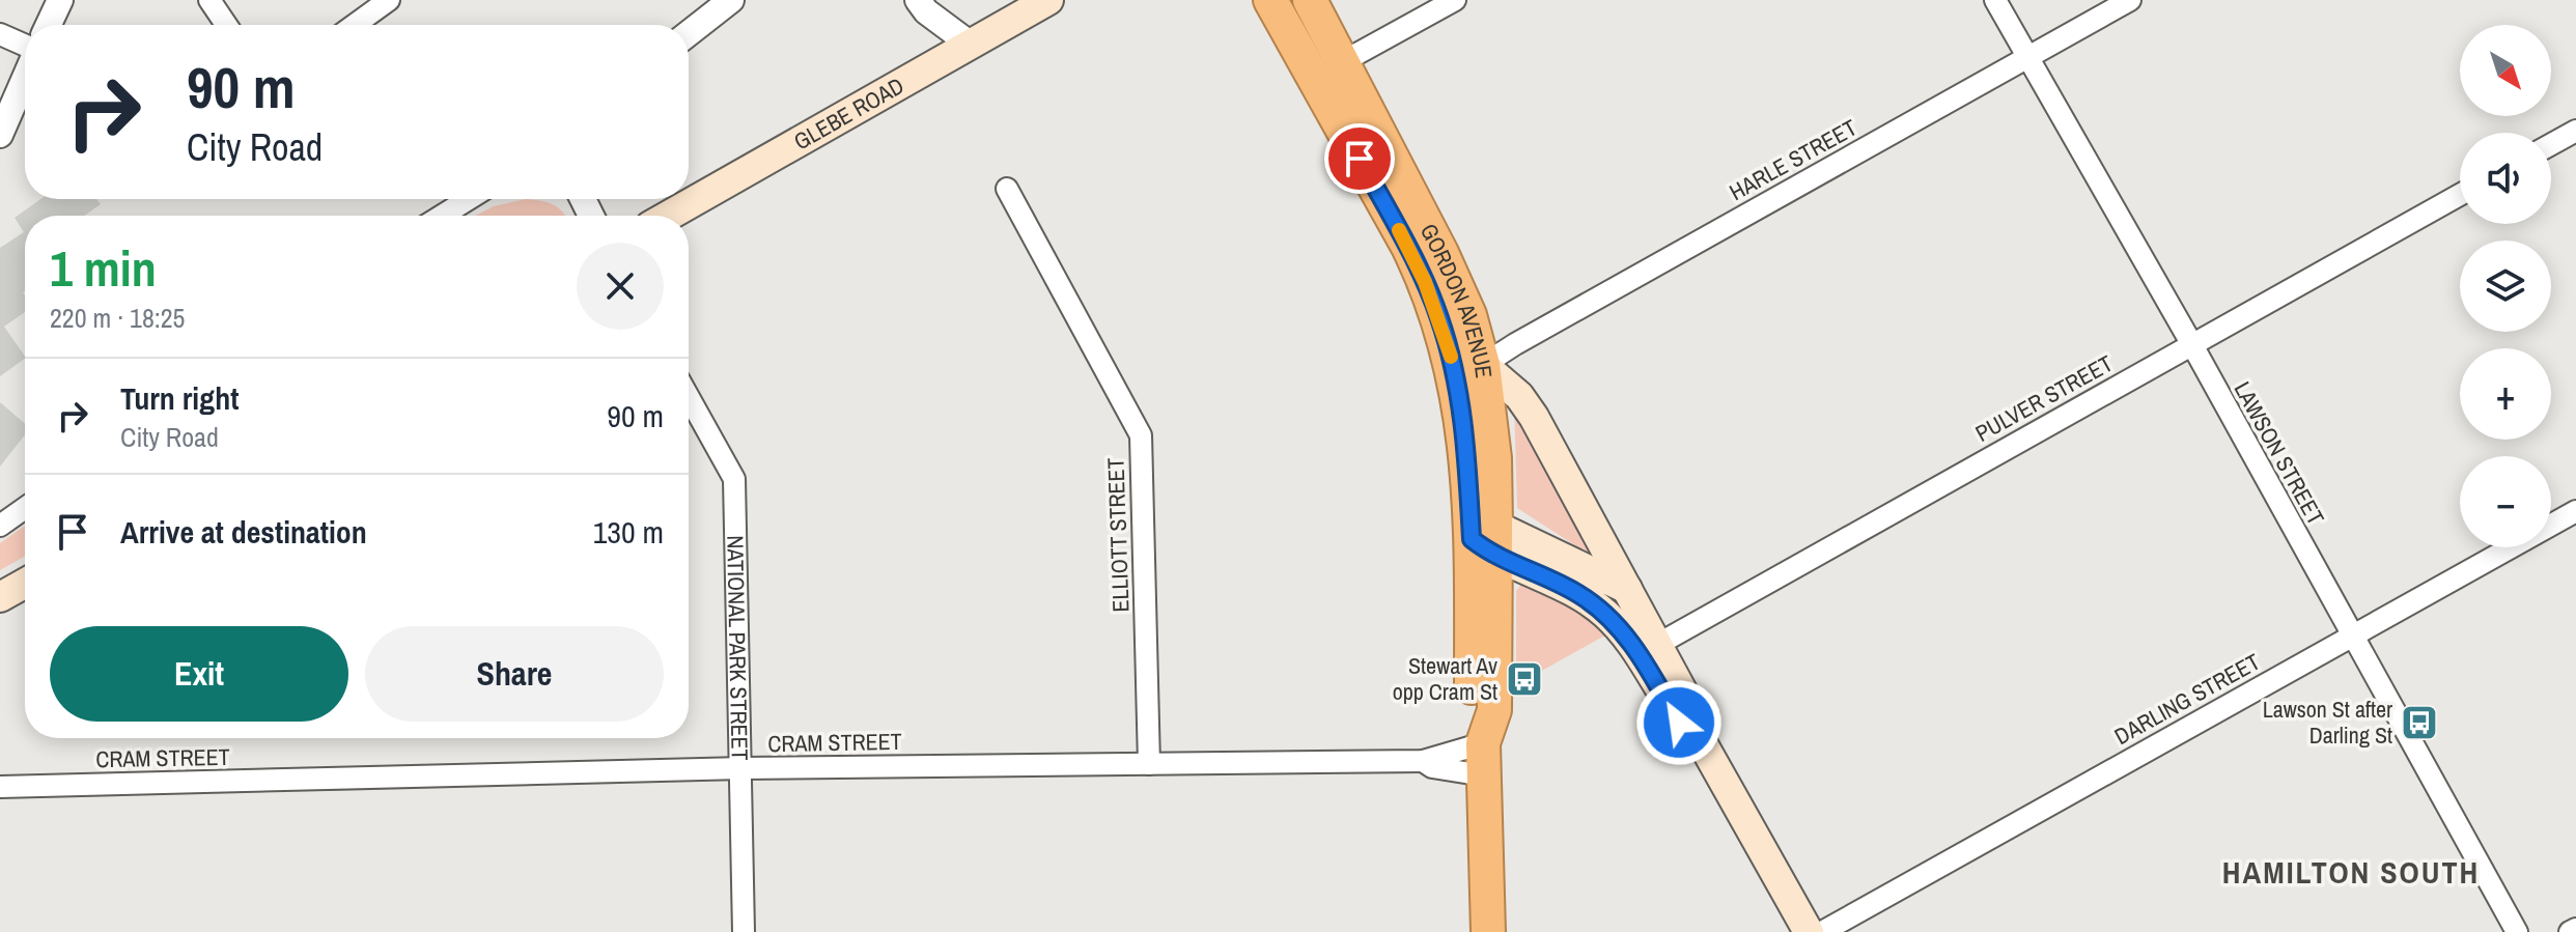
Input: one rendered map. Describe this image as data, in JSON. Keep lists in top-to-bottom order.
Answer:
{
  "streets": {
    "highway": ["GORDON AVENUE"],
    "main road": ["GLEBE ROAD"],
    "street": [
      "HARLE STREET",
      "PULVER STREET",
      "LAWSON STREET",
      "ELLIOTT STREET",
      "NATIONAL PARK STREET",
      "DARLING STREET",
      "CRAM STREET"
    ]
  },
  "crossings": [
    ["HARLE STREET", "GORDON AVENUE"],
    ["HARLE STREET", "LAWSON STREET"],
    ["GORDON AVENUE", "PULVER STREET"],
    ["PULVER STREET", "LAWSON STREET"],
    ["LAWSON STREET", "DARLING STREET"],
    ["ELLIOTT STREET", "CRAM STREET"],
    ["NATIONAL PARK STREET", "CRAM STREET"]
  ],
  "districts": ["HAMILTON SOUTH"],
  "places": {
    "bus stop": ["Stewart Av opp Cram St", "Lawson St after Darling St"]
  },
  "north": "bottom right",
  "page": {
    "map_buttons": ["+", "−"],
    "turn": ["90 m", "City Road"],
    "heading": ["1 min", "220 m · 18:25"],
    "list": [
      {
        "name": "Turn right",
        "note": "City Road",
        "value": "90 m"
      },
      {
        "name": "Arrive at destination",
        "value": "130 m"
      }
    ],
    "buttons": ["Exit", "Share"]
  }
}
